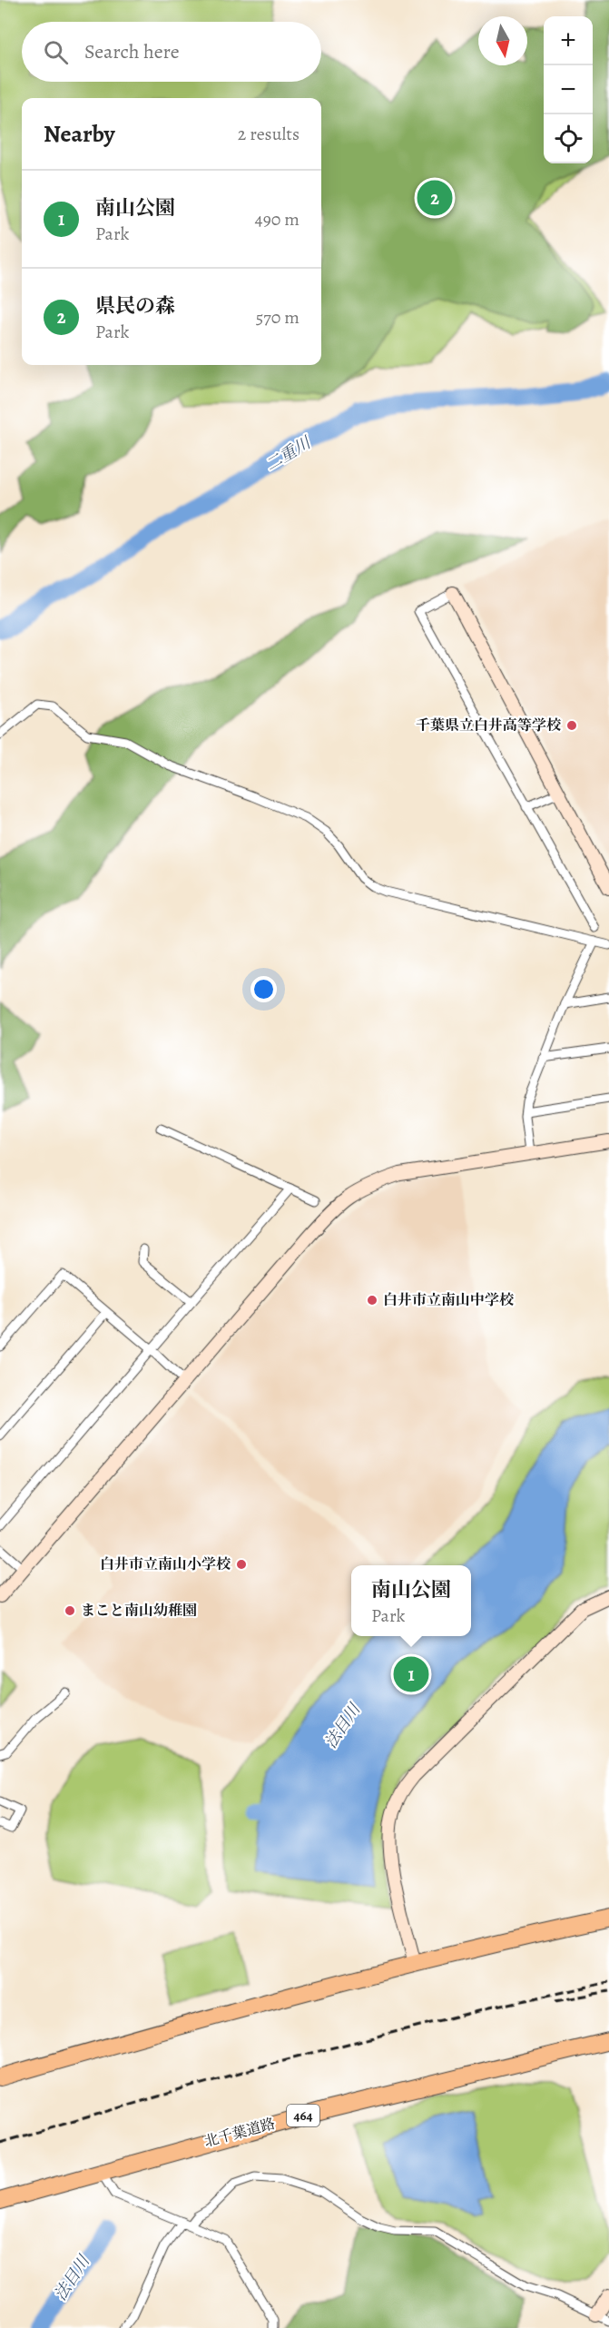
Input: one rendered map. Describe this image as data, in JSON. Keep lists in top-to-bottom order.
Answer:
{
  "streets": {
    "highway": ["464", "北千葉道路"]
  },
  "water": ["二重川", "法目川"],
  "places": [
    "千葉県立白井高等学校",
    "白井市立南山中学校",
    "白井市立南山小学校",
    "まこと南山幼稚園"
  ],
  "north": "bottom",
  "page": {
    "map_buttons": ["+", "−"],
    "search": "Search here",
    "heading": ["Nearby", "2 results"],
    "list": [
      {
        "mark": "1",
        "name": "南山公園",
        "note": "Park",
        "value": "490 m"
      },
      {
        "mark": "2",
        "name": "県民の森",
        "note": "Park",
        "value": "570 m"
      }
    ],
    "pins": ["2", "1"],
    "popup": ["南山公園", "Park"]
  }
}
